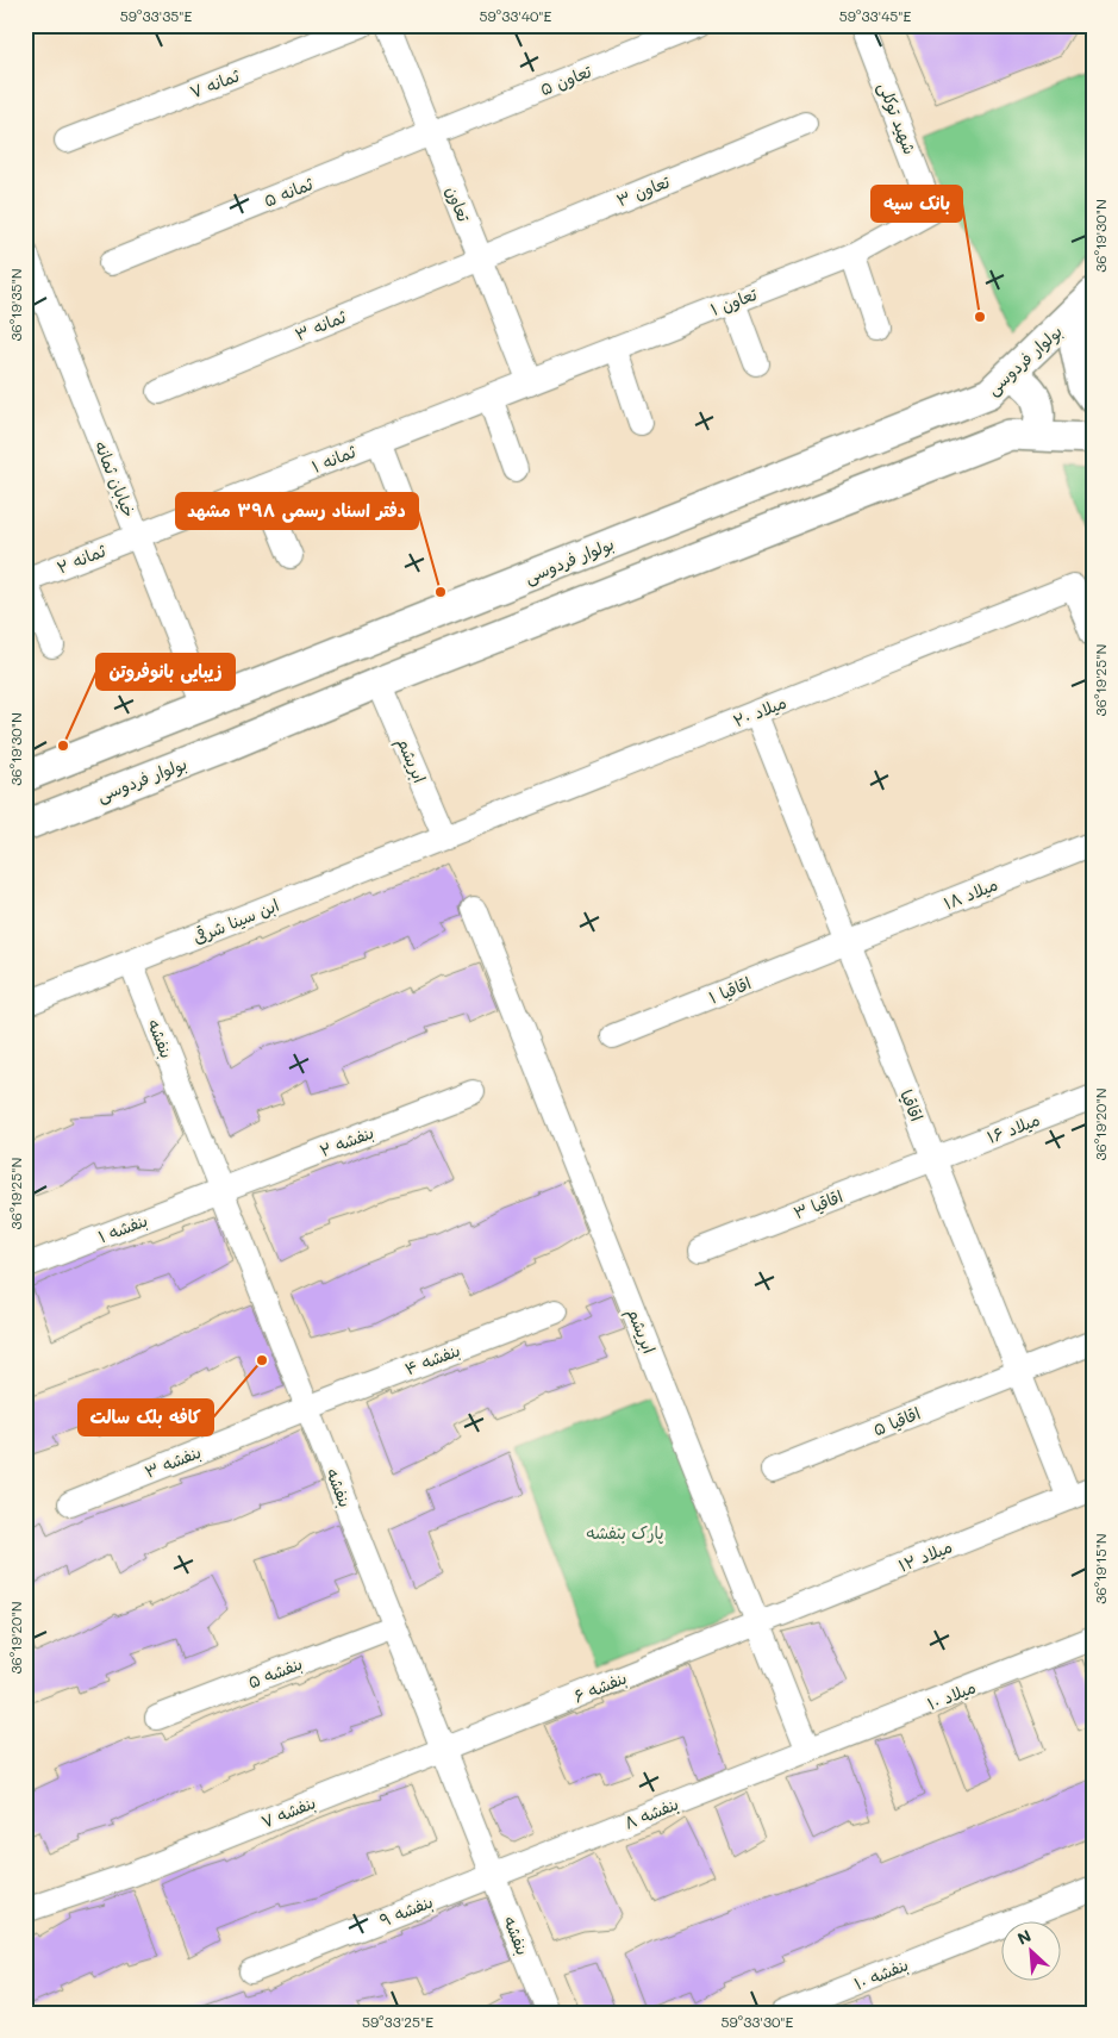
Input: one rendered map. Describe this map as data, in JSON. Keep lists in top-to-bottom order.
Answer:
{
  "streets": {
    "main road": ["بولوار فردوسی"],
    "street": [
      "تعاون ۵",
      "ثمانه ۷",
      "شهید توکلی",
      "تعاون ۳",
      "ثمانه ۵",
      "تعاون",
      "تعاون ۱",
      "ثمانه ۳",
      "ثمانه ۱",
      "خیابان ثمانه",
      "ثمانه ۲",
      "میلاد ۲۰",
      "ابریشم",
      "میلاد ۱۸",
      "ابن سینا شرقی",
      "اقاقیا ۱",
      "بنفشه",
      "اقاقیا",
      "میلاد ۱۶",
      "بنفشه ۲",
      "اقاقیا ۳",
      "بنفشه ۱",
      "بنفشه ۴",
      "اقاقیا ۵",
      "بنفشه ۳",
      "میلاد ۱۲",
      "بنفشه ۵",
      "بنفشه ۶",
      "میلاد ۱۰",
      "بنفشه ۷",
      "بنفشه ۸",
      "بنفشه ۹",
      "بنفشه ۱۰"
    ]
  },
  "crossings": [
    ["تعاون ۵", "ثمانه ۵"],
    ["تعاون ۵", "تعاون"],
    ["شهید توکلی", "تعاون ۱"],
    ["تعاون ۳", "تعاون"],
    ["تعاون ۳", "ثمانه ۳"],
    ["ثمانه ۵", "تعاون"],
    ["تعاون", "تعاون ۱"],
    ["تعاون", "ثمانه ۳"],
    ["تعاون", "ثمانه ۱"],
    ["تعاون ۱", "ثمانه ۱"],
    ["بولوار فردوسی", "خیابان ثمانه"],
    ["بولوار فردوسی", "ابریشم"],
    ["ثمانه ۱", "خیابان ثمانه"],
    ["ثمانه ۱", "ثمانه ۲"],
    ["خیابان ثمانه", "ثمانه ۲"],
    ["میلاد ۲۰", "ابریشم"],
    ["میلاد ۲۰", "ابن سینا شرقی"],
    ["میلاد ۲۰", "اقاقیا"],
    ["ابریشم", "ابن سینا شرقی"],
    ["ابریشم", "میلاد ۱۲"],
    ["ابریشم", "بنفشه ۶"],
    ["ابریشم", "میلاد ۱۰"],
    ["ابریشم", "بنفشه ۸"],
    ["میلاد ۱۸", "اقاقیا ۱"],
    ["میلاد ۱۸", "اقاقیا"],
    ["ابن سینا شرقی", "بنفشه"],
    ["اقاقیا ۱", "اقاقیا"],
    ["بنفشه", "بنفشه ۲"],
    ["بنفشه", "بنفشه ۱"],
    ["بنفشه", "بنفشه ۴"],
    ["بنفشه", "بنفشه ۳"],
    ["بنفشه", "بنفشه ۵"],
    ["بنفشه", "بنفشه ۶"],
    ["بنفشه", "بنفشه ۷"],
    ["بنفشه", "بنفشه ۸"],
    ["بنفشه", "بنفشه ۹"],
    ["اقاقیا", "میلاد ۱۶"],
    ["اقاقیا", "اقاقیا ۳"],
    ["اقاقیا", "اقاقیا ۵"],
    ["اقاقیا", "میلاد ۱۲"],
    ["میلاد ۱۶", "اقاقیا ۳"],
    ["بنفشه ۲", "بنفشه ۱"],
    ["بنفشه ۴", "بنفشه ۳"],
    ["میلاد ۱۲", "بنفشه ۶"],
    ["بنفشه ۶", "بنفشه ۷"],
    ["میلاد ۱۰", "بنفشه ۸"],
    ["بنفشه ۸", "بنفشه ۹"]
  ],
  "parks": ["پارک بنفشه"],
  "places": [
    "بانک سپه",
    "دفتر اسناد رسمی ۳۹۸ مشهد",
    "زیبایی بانوفروتن",
    "کافه بلک سالت"
  ],
  "north": "top left",
  "coordinates": [
    "59°33'35\"E",
    "59°33'40\"E",
    "59°33'45\"E",
    "36°19'30\"N",
    "36°19'35\"N",
    "36°19'25\"N",
    "36°19'20\"N",
    "36°19'15\"N",
    "59°33'25\"E",
    "59°33'30\"E"
  ]
}
